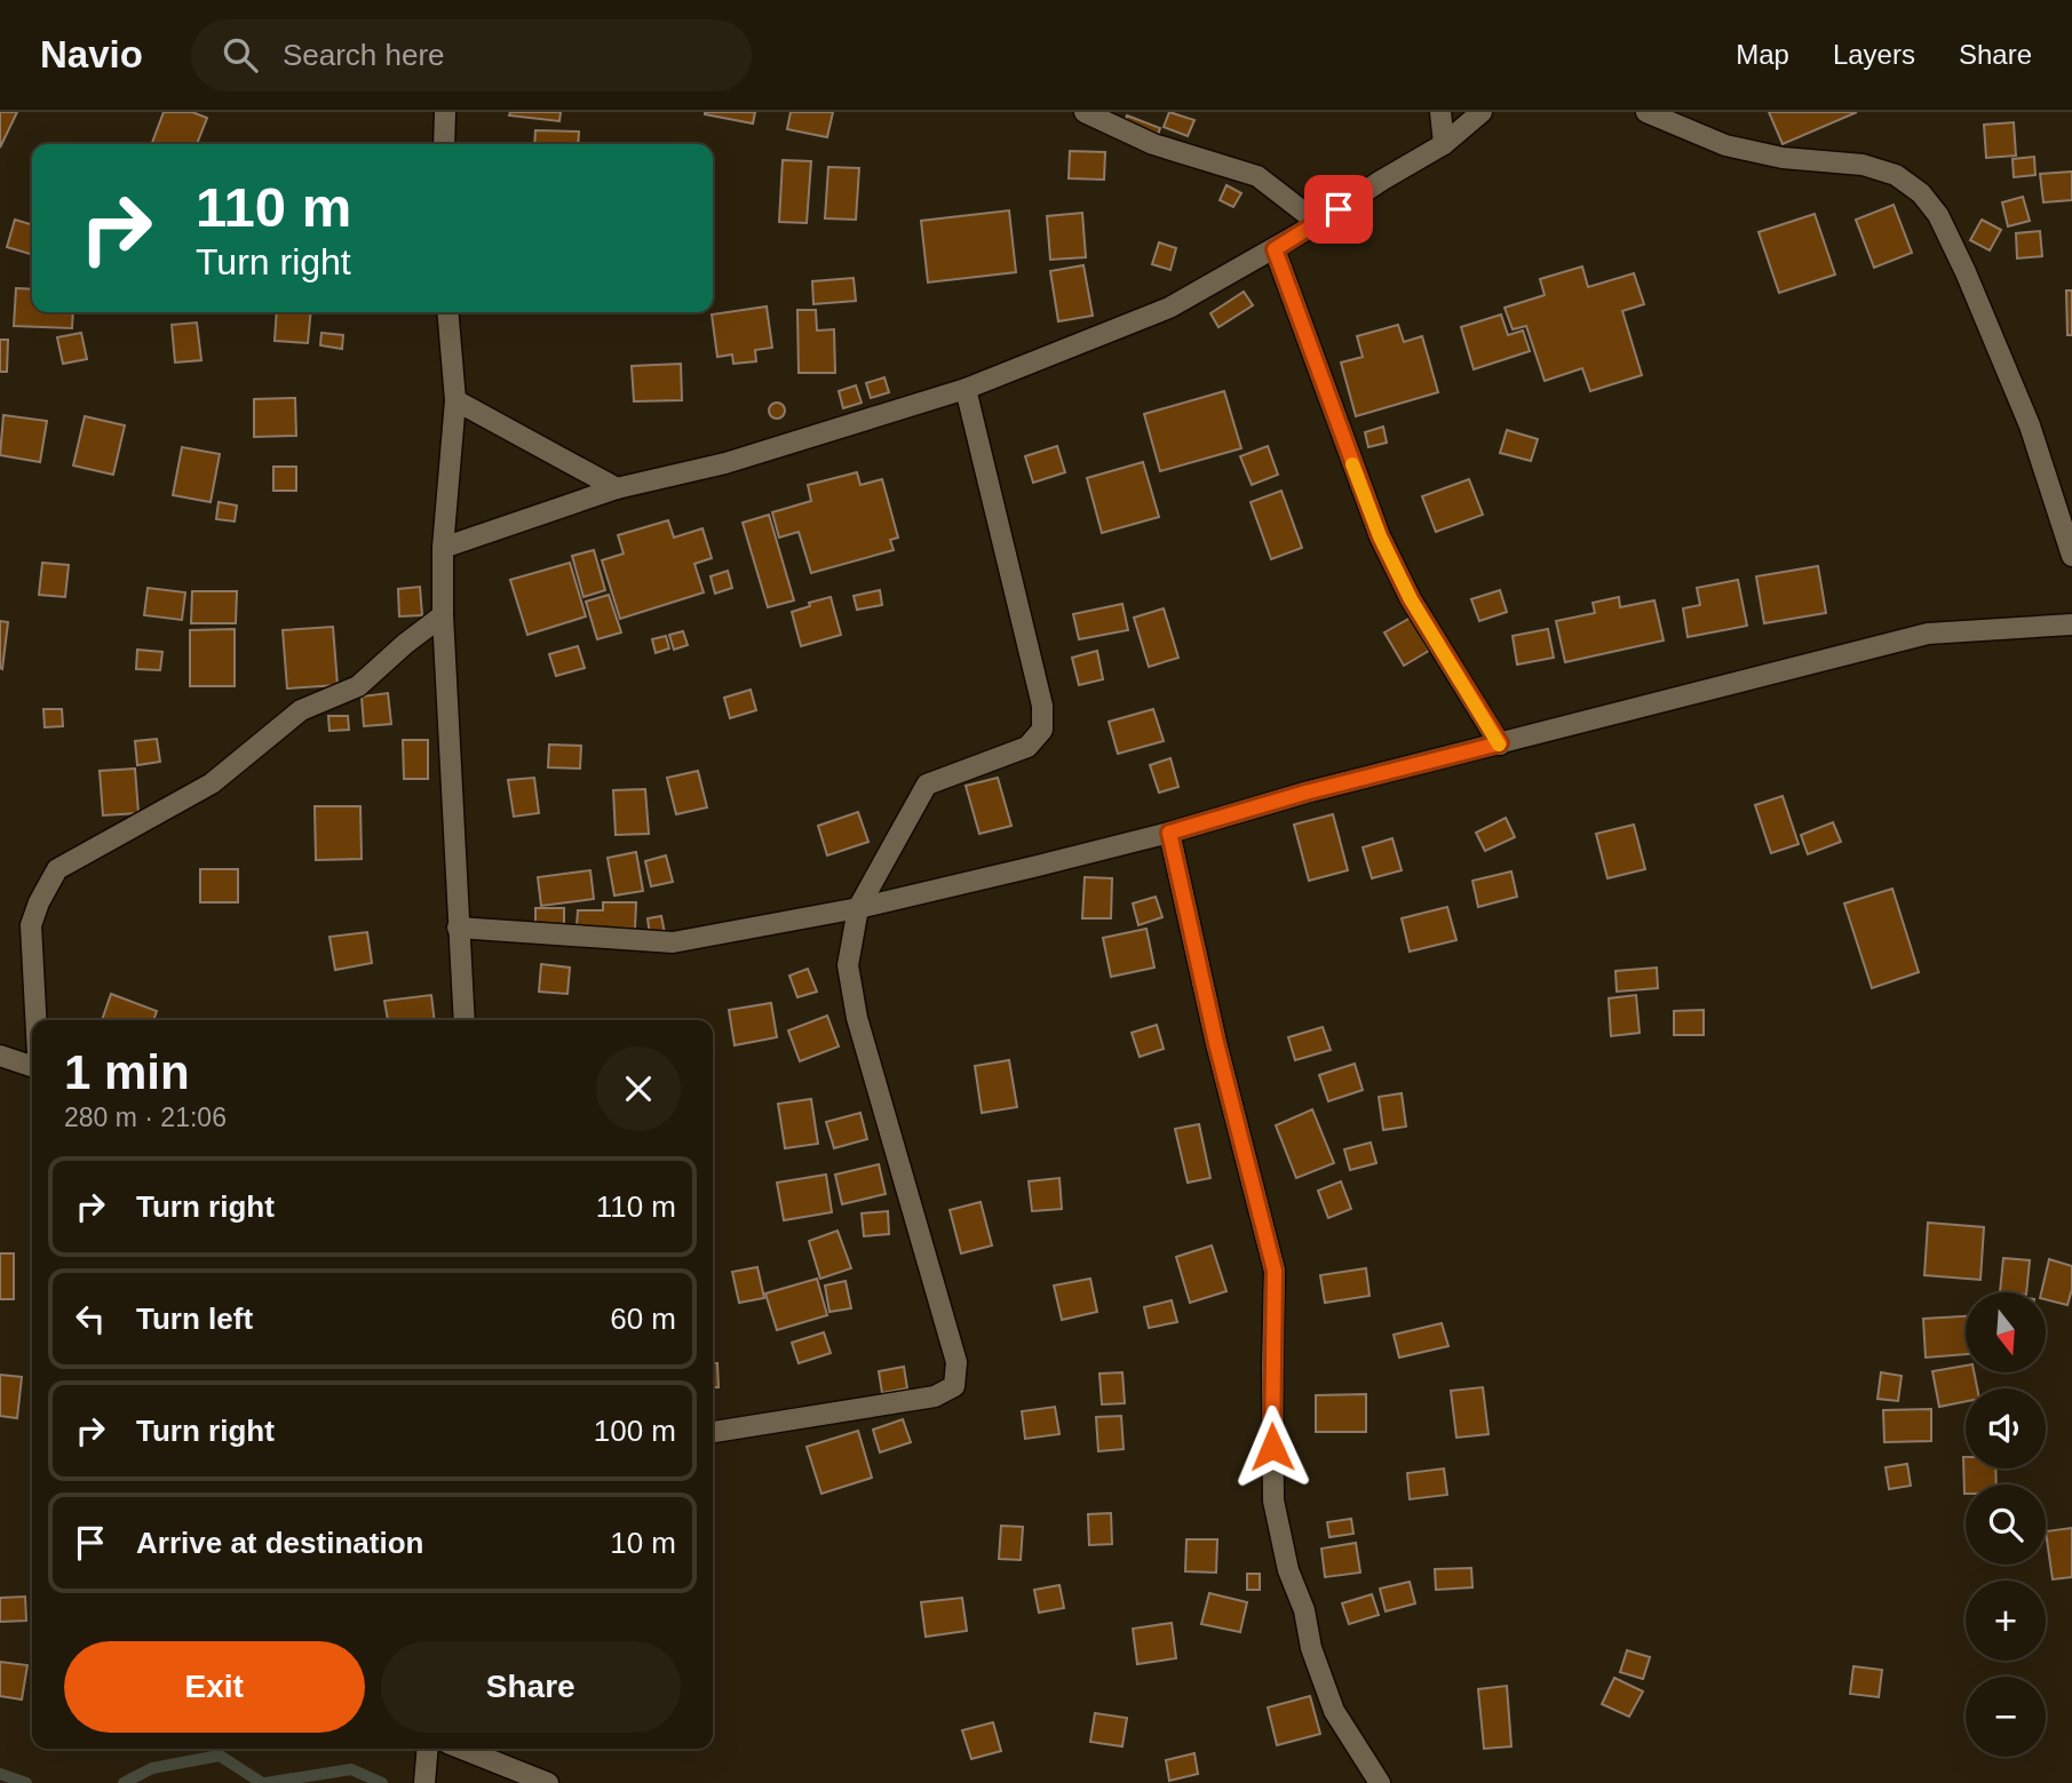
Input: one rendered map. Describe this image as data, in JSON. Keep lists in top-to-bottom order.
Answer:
{
  "north": "bottom",
  "page": {
    "header": "Navio",
    "search": "Search here",
    "nav": ["Map", "Layers", "Share"],
    "turn": ["110 m", "Turn right"],
    "heading": ["1 min", "280 m · 21:06"],
    "list": [
      {
        "name": "Turn right",
        "value": "110 m"
      },
      {
        "name": "Turn left",
        "value": "60 m"
      },
      {
        "name": "Turn right",
        "value": "100 m"
      },
      {
        "name": "Arrive at destination",
        "value": "10 m"
      }
    ],
    "map_buttons": ["+", "−"],
    "buttons": ["Exit", "Share"]
  }
}
